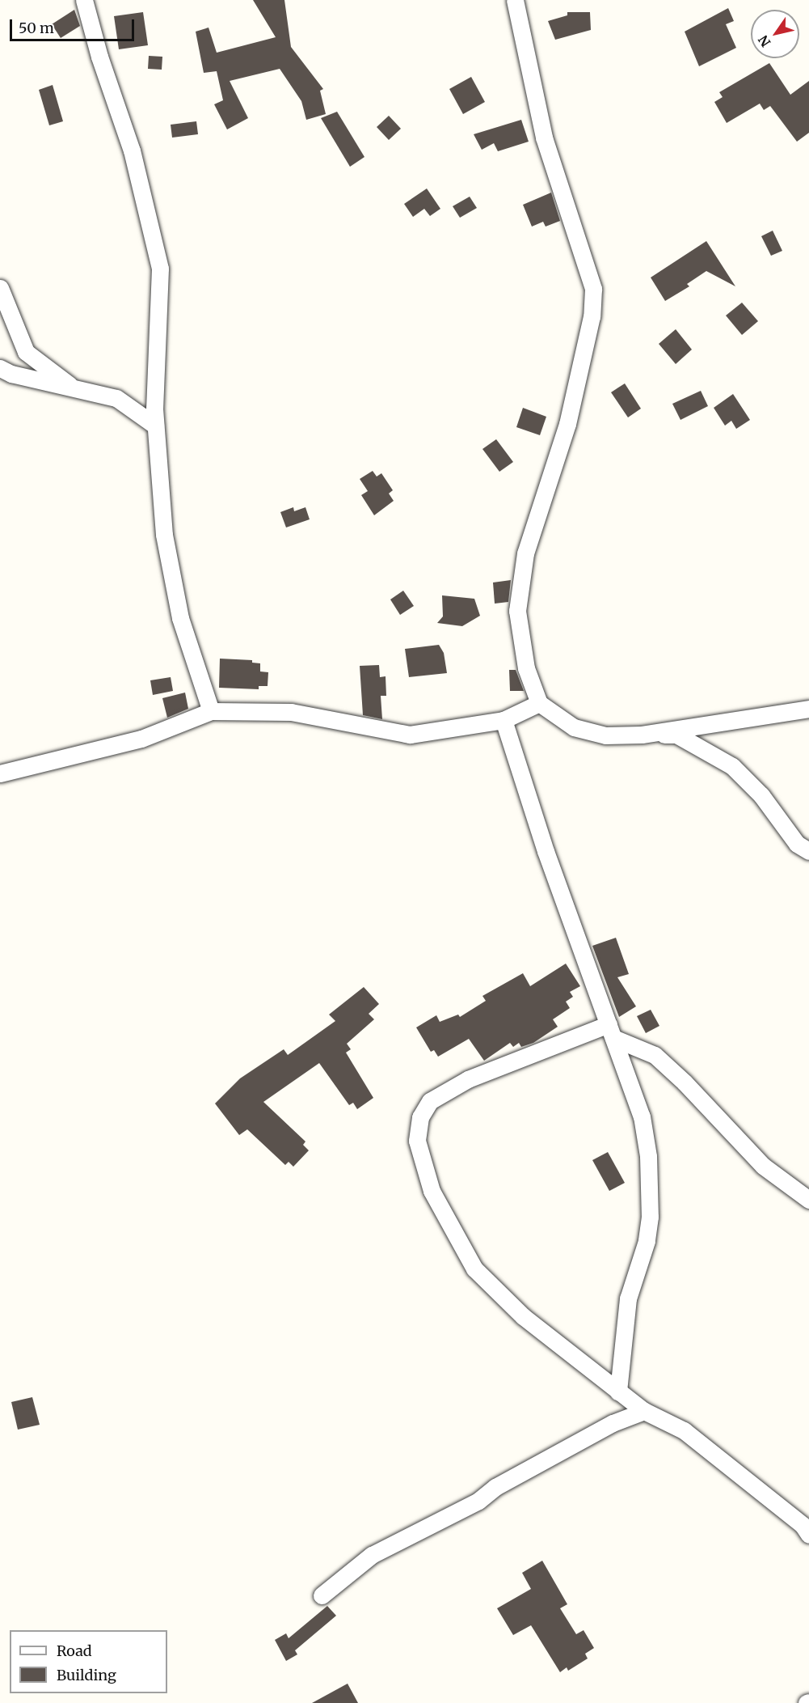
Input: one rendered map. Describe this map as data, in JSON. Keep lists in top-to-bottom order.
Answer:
{
  "legend": ["Road", "Building"],
  "scale_bar": "50 m",
  "north": "bottom left"
}
